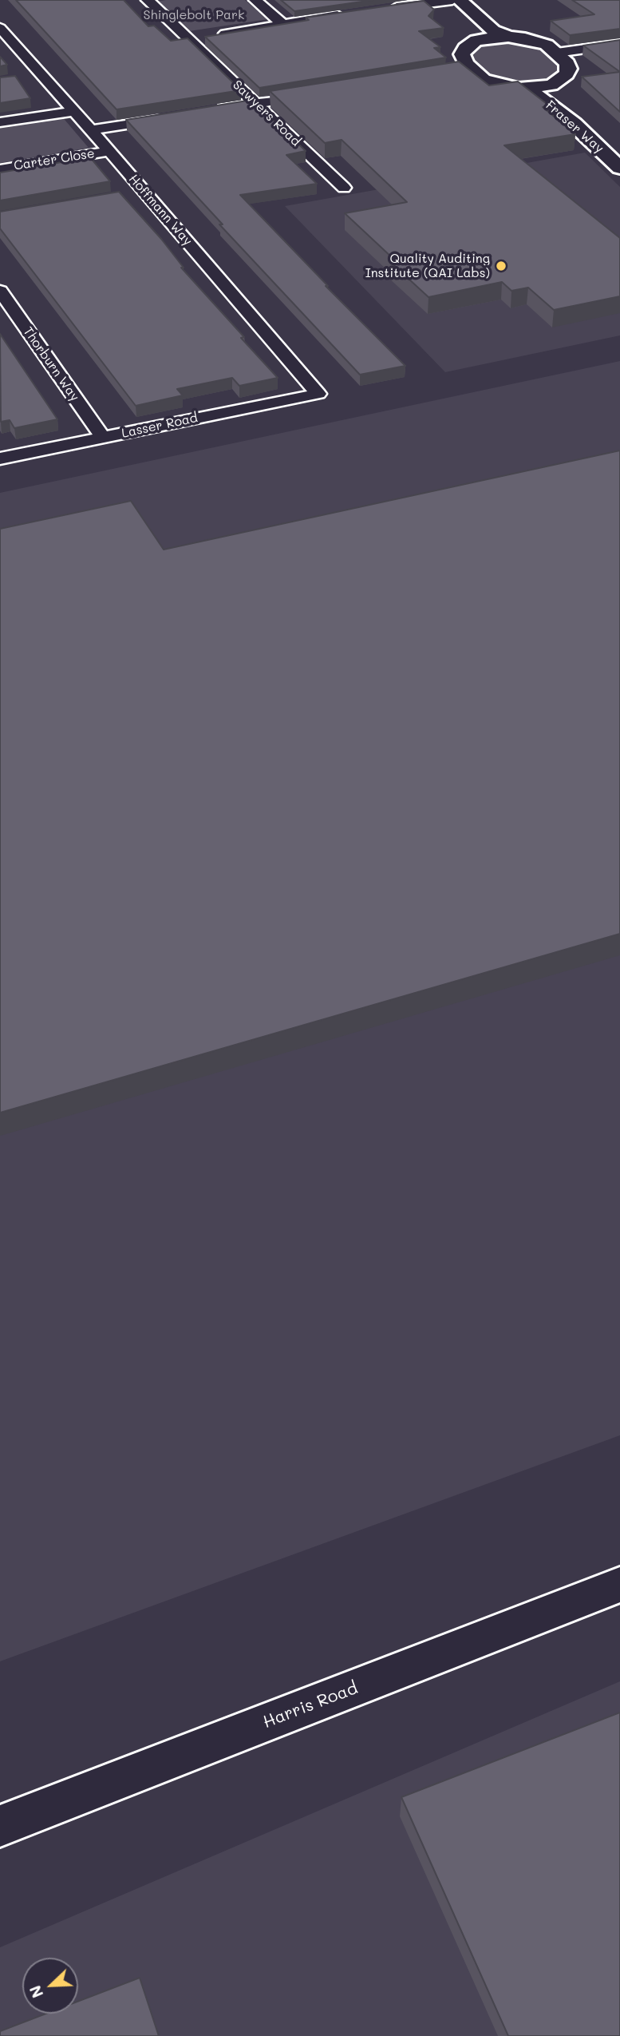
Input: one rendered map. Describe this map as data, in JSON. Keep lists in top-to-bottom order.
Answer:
{
  "streets": {
    "street": [
      "Sawyers Road",
      "Fraser Way",
      "Carter Close",
      "Hoffmann Way",
      "Thorburn Way",
      "Lasser Road",
      "Harris Road"
    ]
  },
  "crossings": [
    ["Carter Close", "Hoffmann Way"],
    ["Hoffmann Way", "Lasser Road"],
    ["Thorburn Way", "Lasser Road"]
  ],
  "parks": ["Shinglebolt Park"],
  "places": ["Quality Auditing Institute (QAI Labs)"],
  "north": "bottom left"
}
